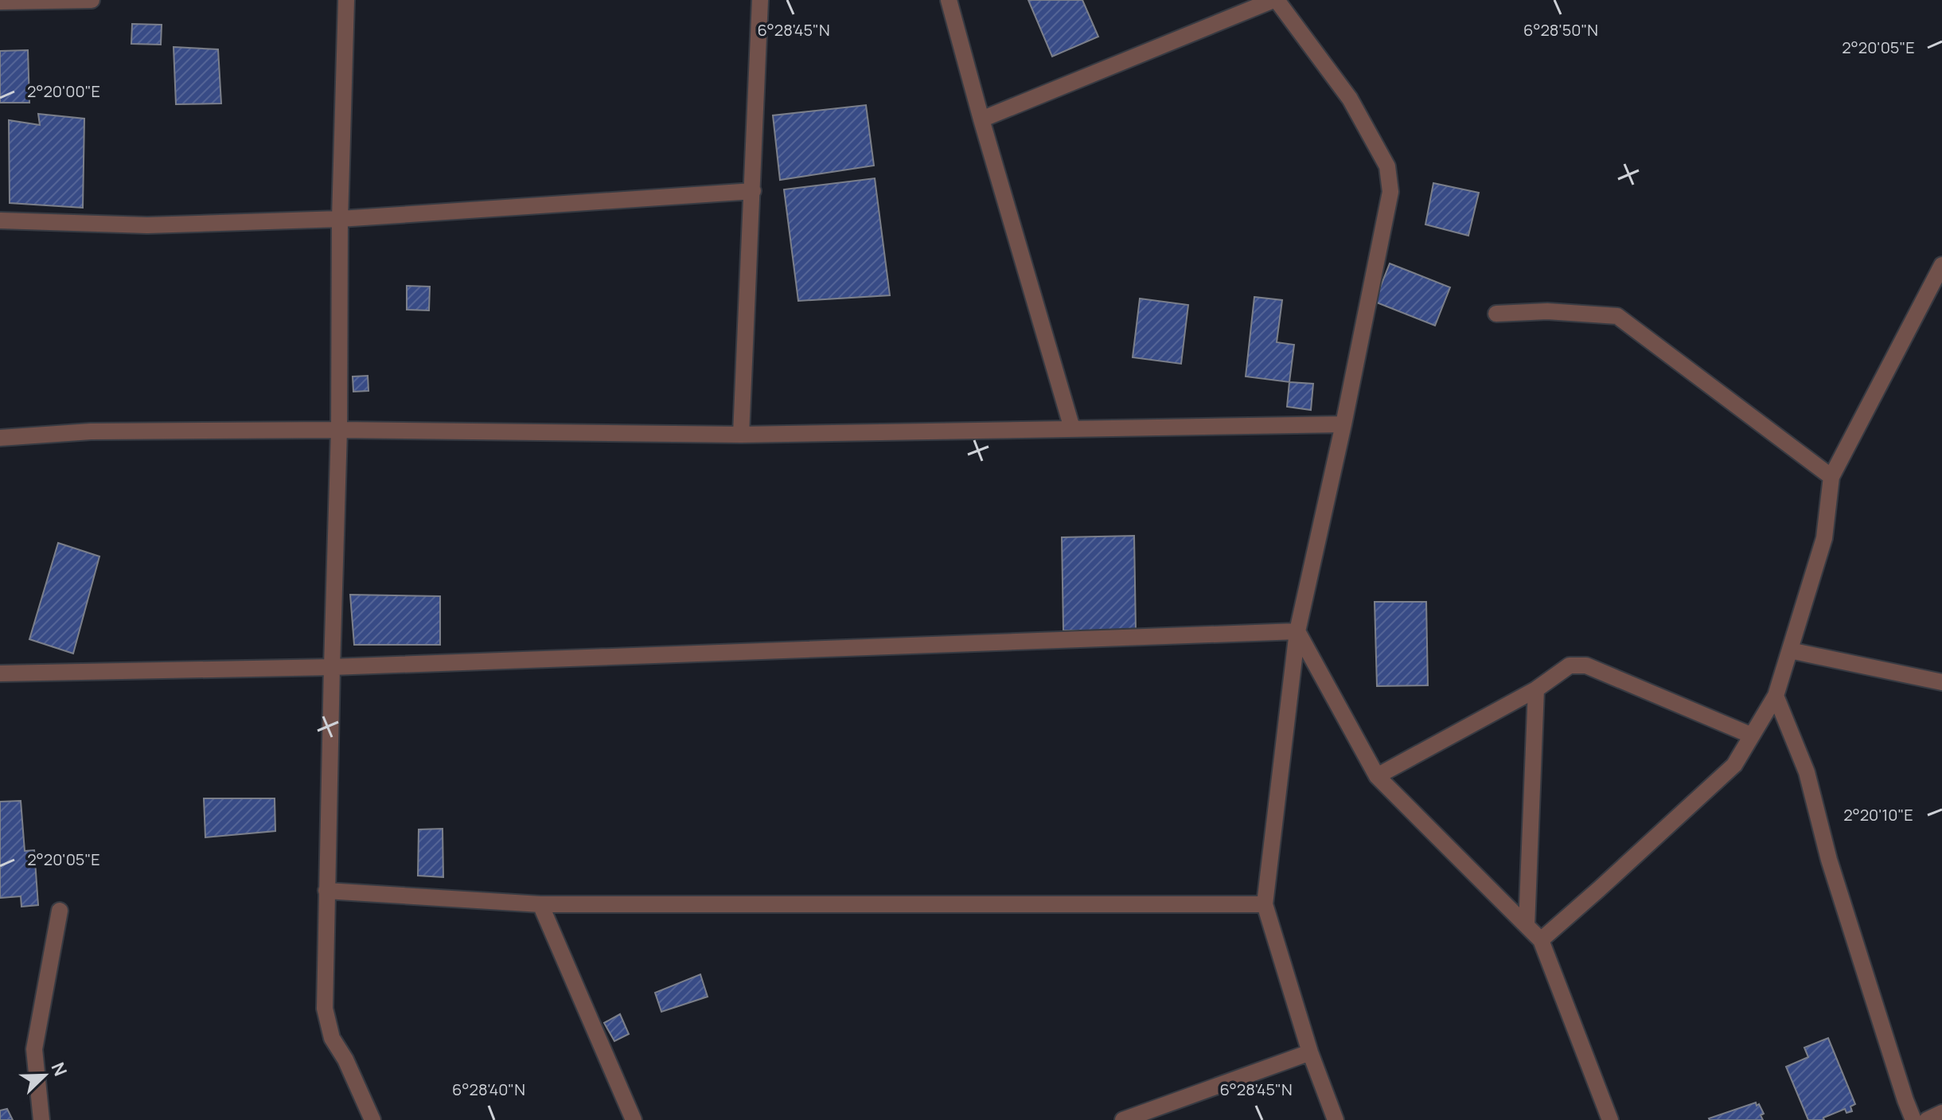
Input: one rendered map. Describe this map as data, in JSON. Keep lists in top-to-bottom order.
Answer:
{
  "north": "top right",
  "coordinates": [
    "6°28'50\"N",
    "6°28'45\"N",
    "2°20'05\"E",
    "2°20'00\"E",
    "2°20'10\"E",
    "6°28'40\"N"
  ]
}
